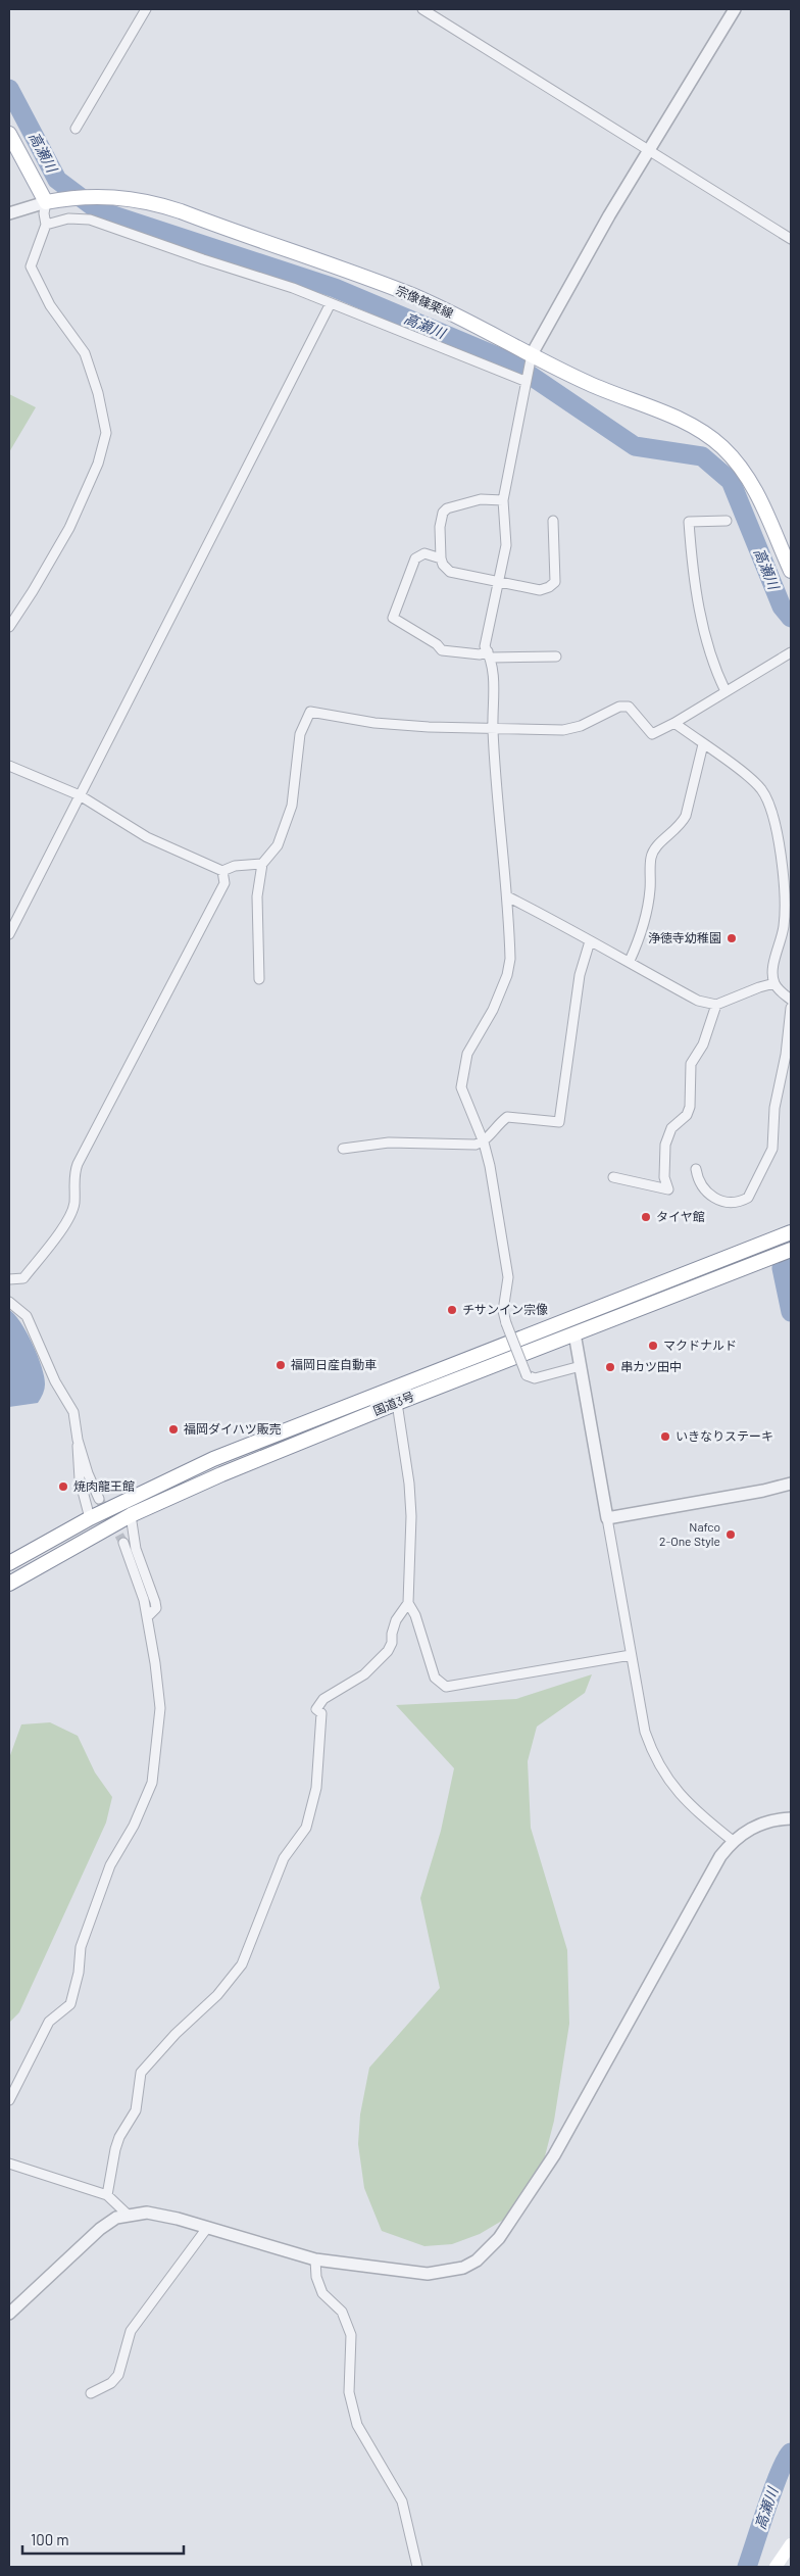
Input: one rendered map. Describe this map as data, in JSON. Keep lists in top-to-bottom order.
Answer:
{
  "streets": {
    "main road": ["宗像篠栗線", "国道3号"]
  },
  "water": ["高瀬川"],
  "places": [
    "浄徳寺幼稚園",
    "タイヤ館",
    "チサンイン宗像",
    "マクドナルド",
    "福岡日産自動車",
    "串カツ田中",
    "福岡ダイハツ販売",
    "いきなりステーキ",
    "焼肉龍王館",
    "Nafco 2-One Style"
  ],
  "scale_bar": "100 m"
}
